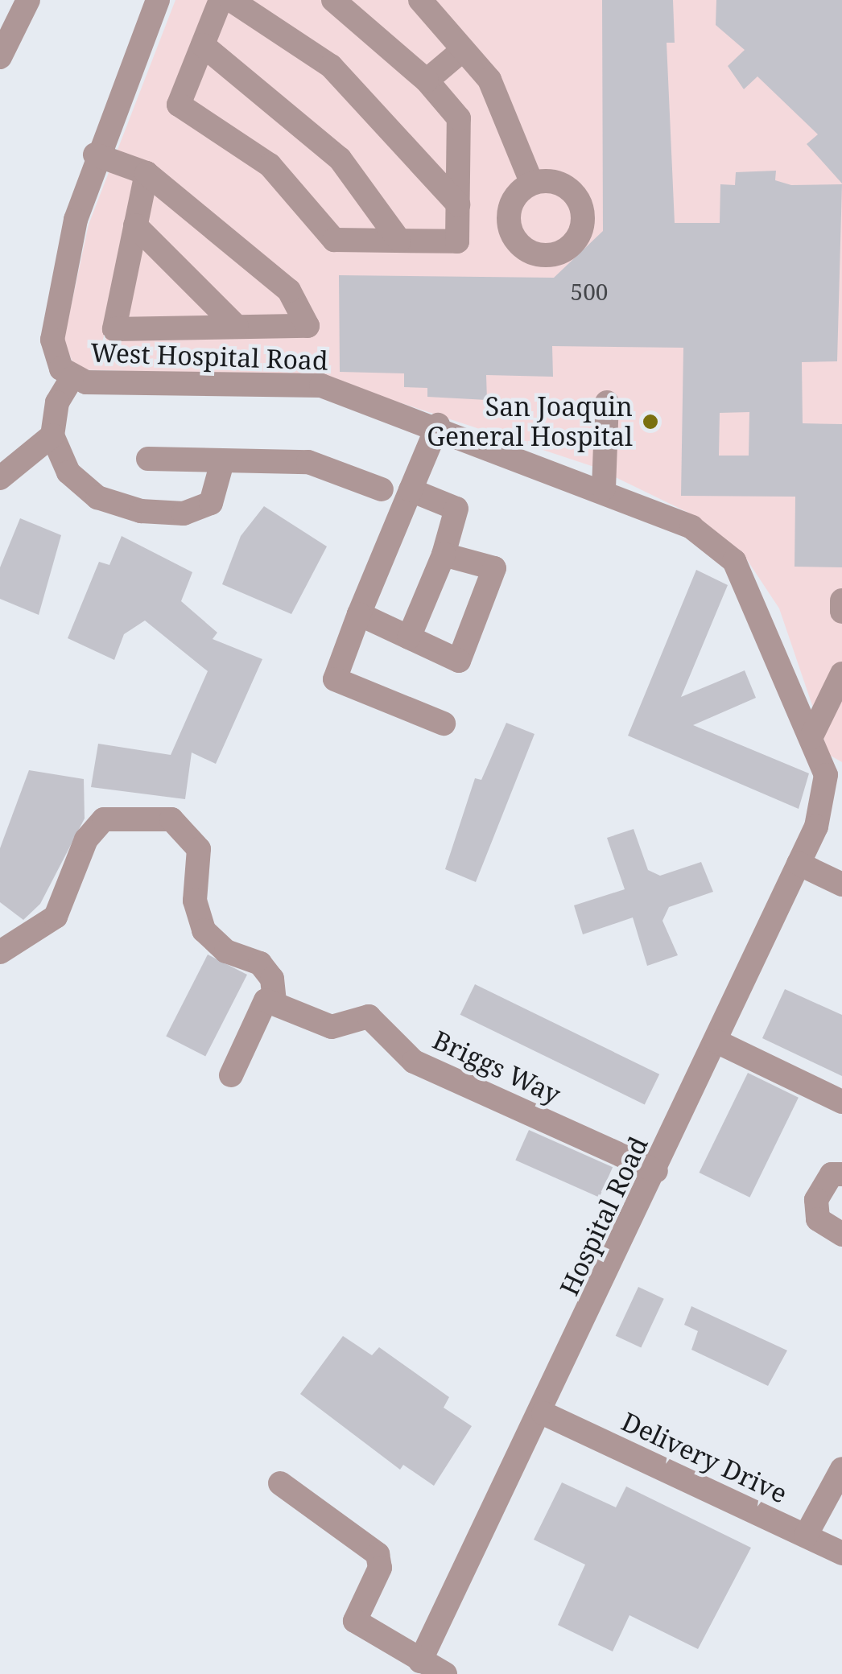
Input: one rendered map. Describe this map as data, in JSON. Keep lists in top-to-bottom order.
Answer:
{
  "streets": {
    "street": [
      "West Hospital Road",
      "Briggs Way",
      "Hospital Road",
      "Delivery Drive"
    ]
  },
  "crossings": [
    ["West Hospital Road", "Hospital Road"],
    ["Briggs Way", "Hospital Road"],
    ["Hospital Road", "Delivery Drive"]
  ],
  "places": ["San Joaquin General Hospital"],
  "house_numbers": ["500"]
}
